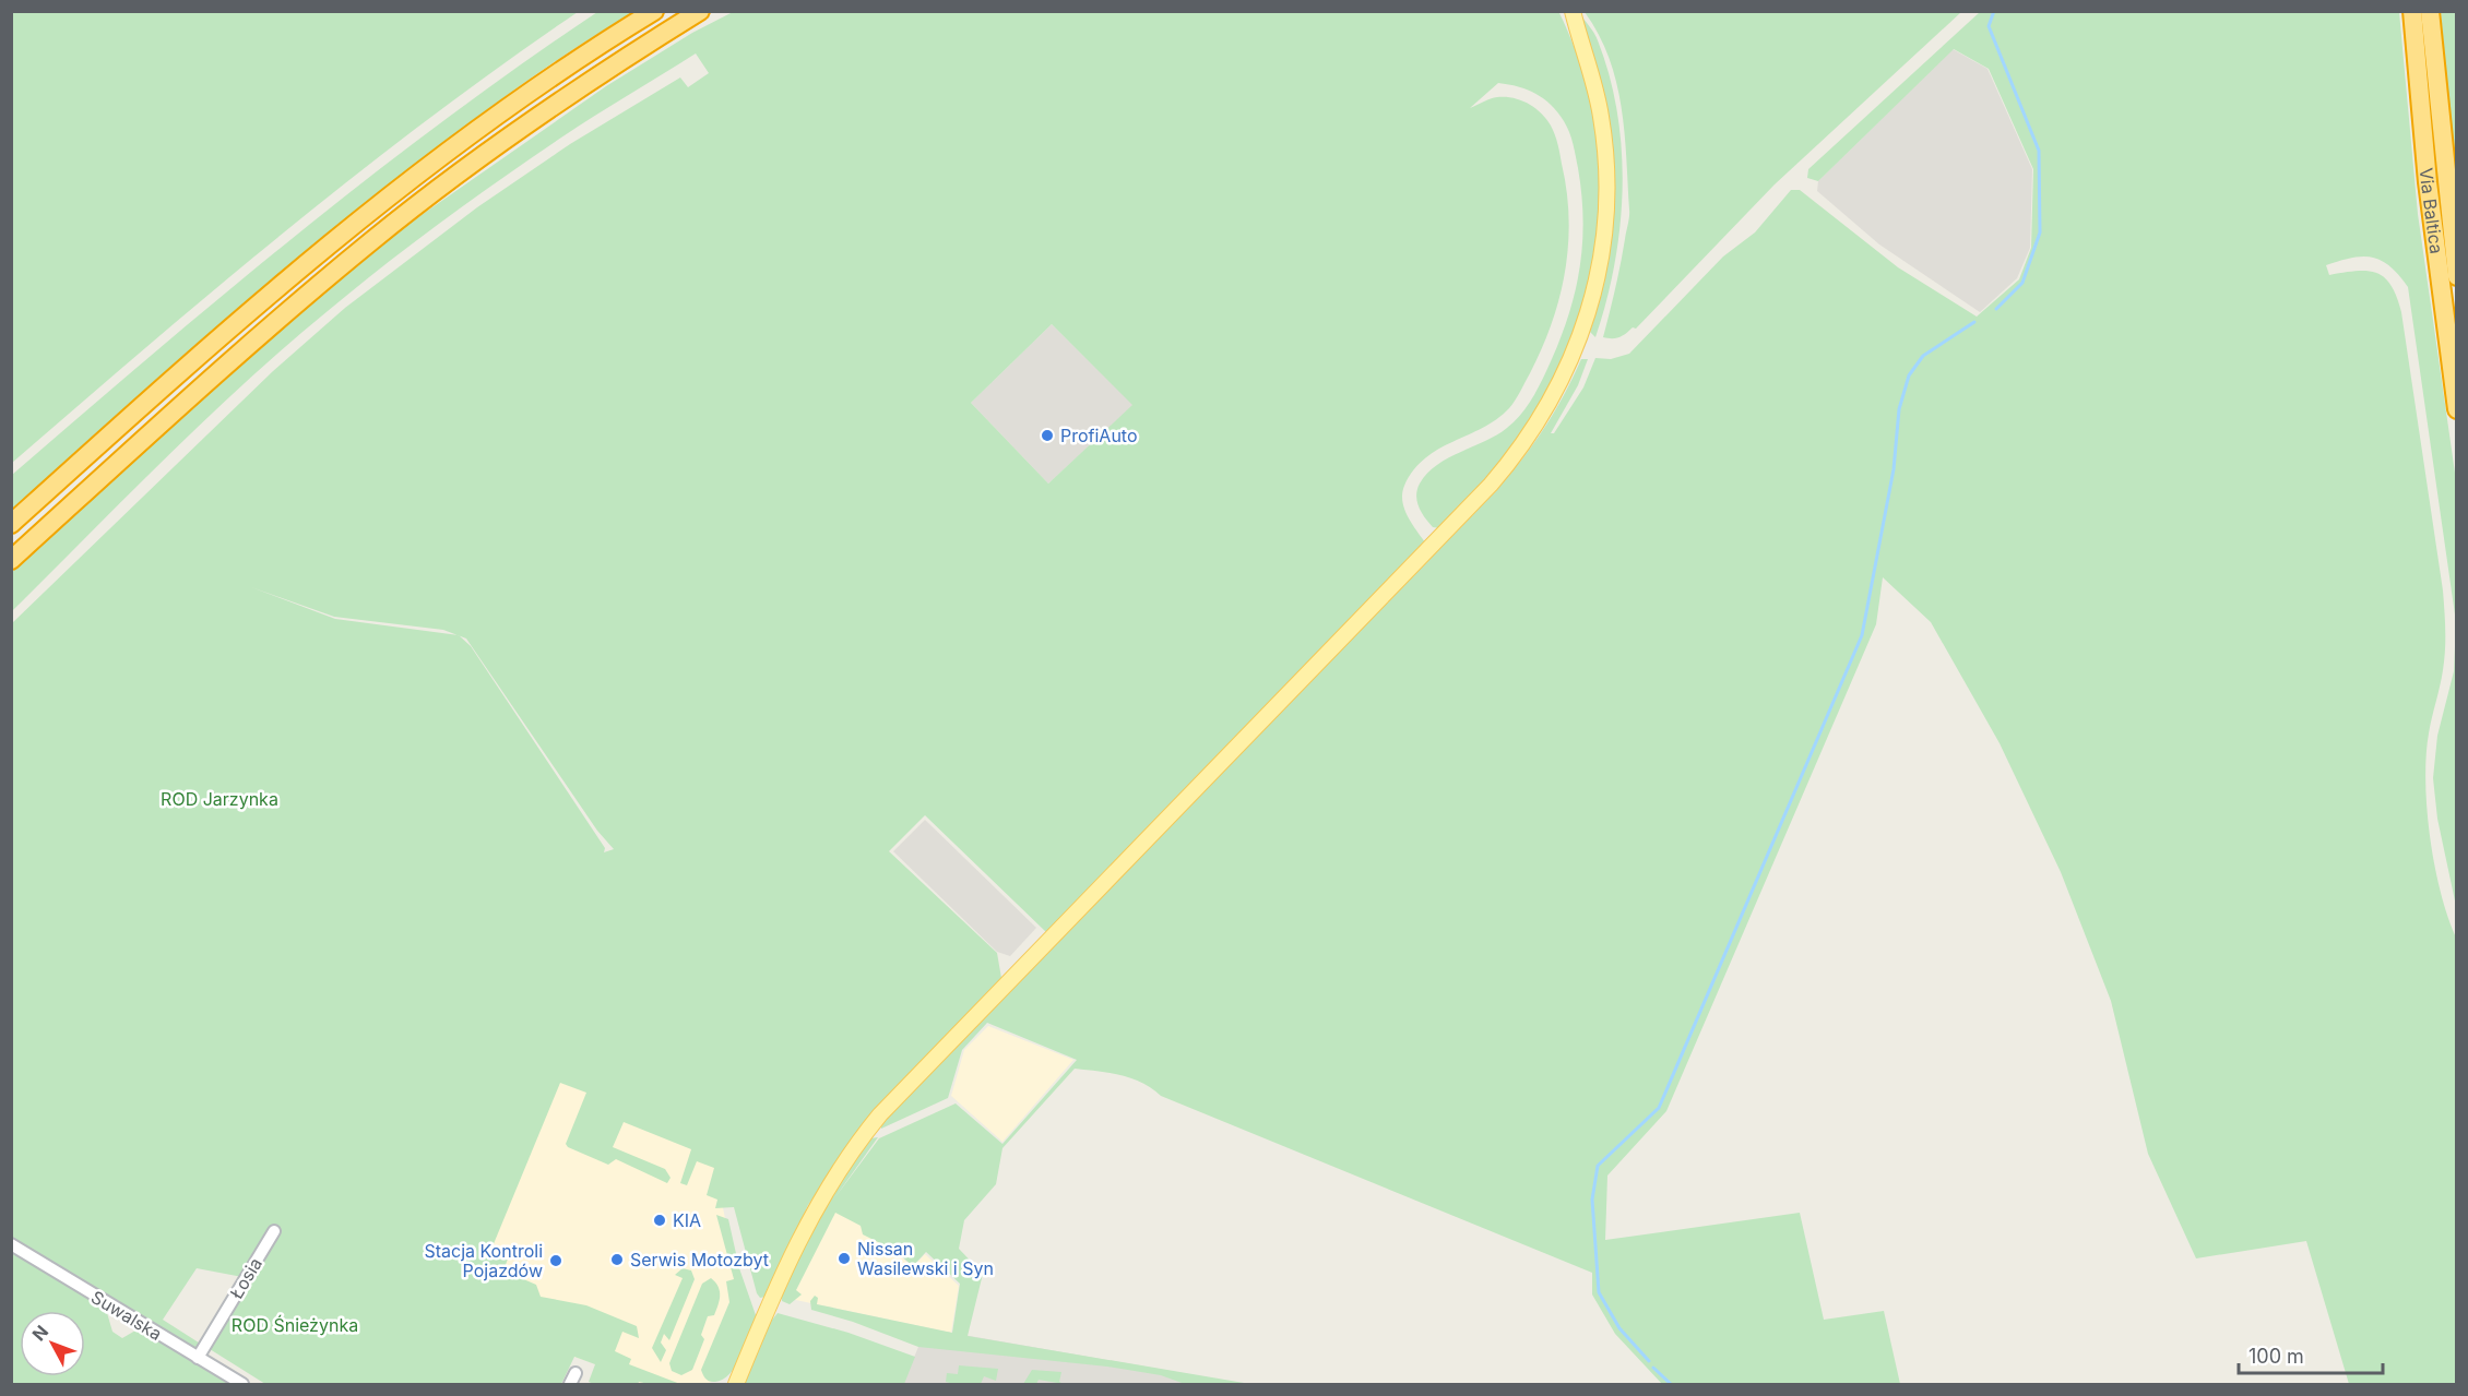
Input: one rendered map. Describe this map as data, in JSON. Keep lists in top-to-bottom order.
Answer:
{
  "streets": {
    "highway": ["Via Baltica"],
    "street": ["Łosia", "Suwalska"]
  },
  "crossings": [
    ["Łosia", "Suwalska"]
  ],
  "parks": ["ROD Jarzynka", "ROD Śnieżynka"],
  "places": [
    "ProfiAuto",
    "KIA",
    "Nissan Wasilewski i Syn",
    "Serwis Motozbyt",
    "Stacja Kontroli Pojazdów"
  ],
  "scale_bar": "100 m",
  "north": "top left"
}
